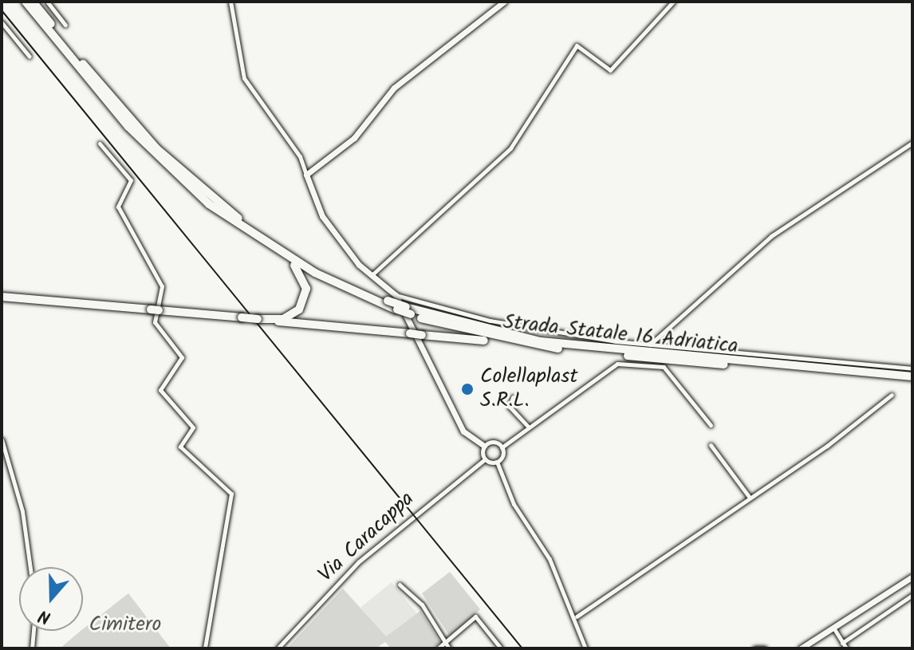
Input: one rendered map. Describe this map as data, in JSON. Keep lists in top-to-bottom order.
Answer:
{
  "streets": {
    "highway": ["Strada Statale 16 Adriatica"],
    "street": ["Via Caracappa"]
  },
  "parks": ["Cimitero"],
  "places": ["Colellaplast S.R.L."],
  "north": "bottom"
}
